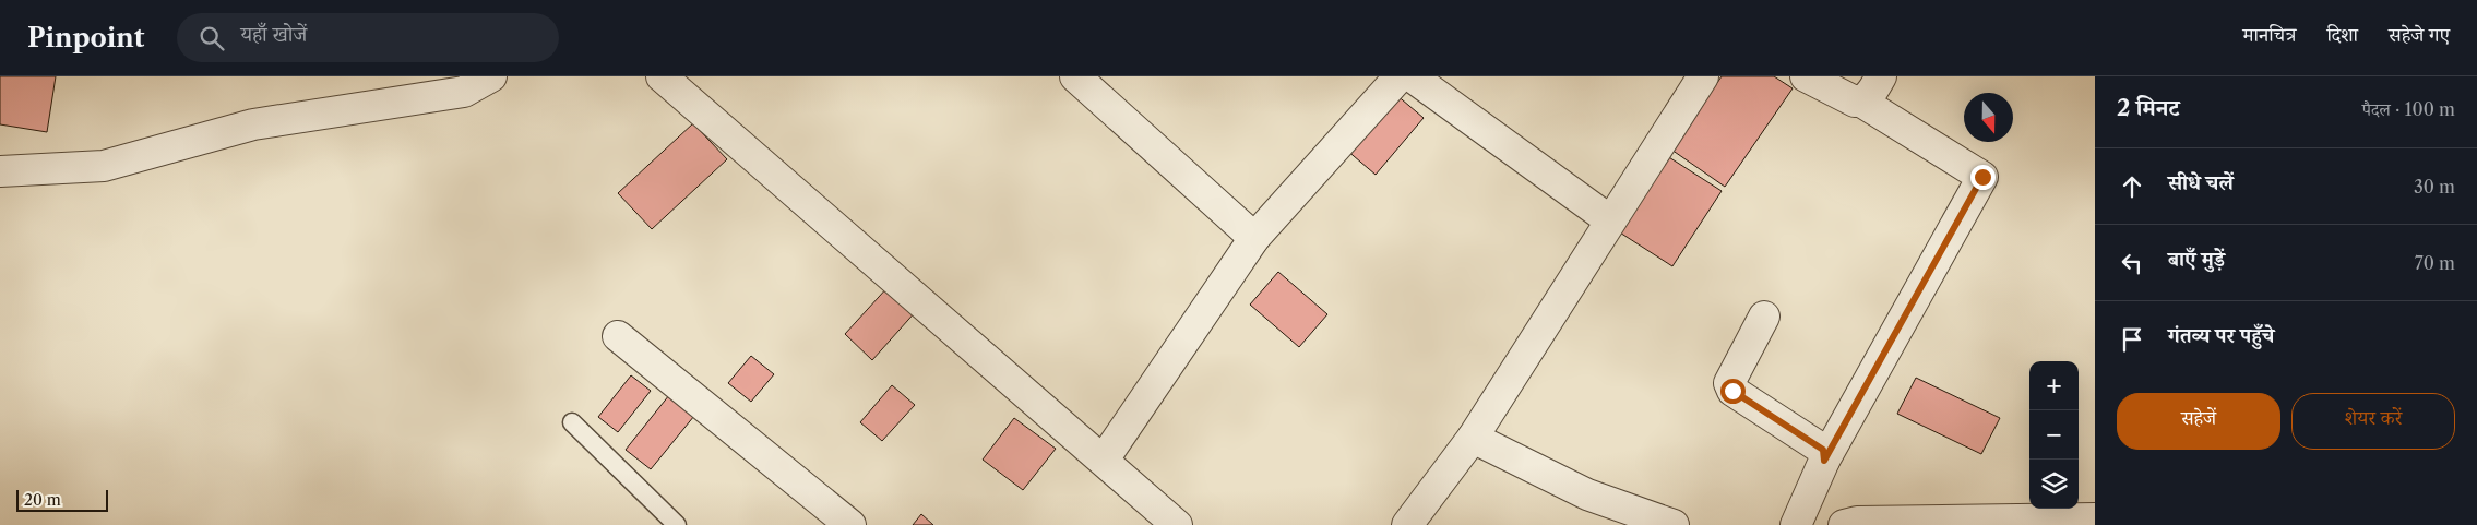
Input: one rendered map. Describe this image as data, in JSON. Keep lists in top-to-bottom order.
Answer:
{
  "scale_bar": "20 m",
  "north": "bottom",
  "page": {
    "header": "Pinpoint",
    "search": "यहाँ खोजें",
    "nav": ["मानचित्र", "दिशा", "सहेजे गए"],
    "heading": ["2 मिनट", "पैदल · 100 m"],
    "list": [
      ["सीधे चलें", "30 m"],
      ["बाएँ मुड़ें", "70 m"],
      "गंतव्य पर पहुँचे"
    ],
    "map_buttons": ["+", "−"],
    "buttons": ["सहेजें", "शेयर करें"],
    "scale": "20 m"
  }
}
